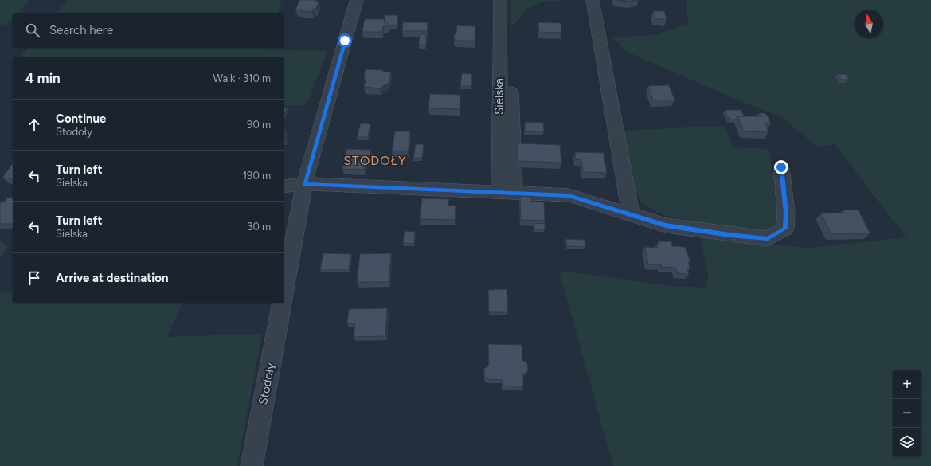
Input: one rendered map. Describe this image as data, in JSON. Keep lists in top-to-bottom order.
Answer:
{
  "streets": {
    "street": ["Sielska", "Stodoły"]
  },
  "districts": ["STODOŁY"],
  "north": "top",
  "page": {
    "search": "Search here",
    "heading": ["4 min", "Walk · 310 m"],
    "list": [
      ["Continue", "Stodoły", "90 m"],
      ["Turn left", "Sielska", "190 m"],
      ["Turn left", "Sielska", "30 m"],
      "Arrive at destination"
    ],
    "map_buttons": ["+", "−"]
  }
}
